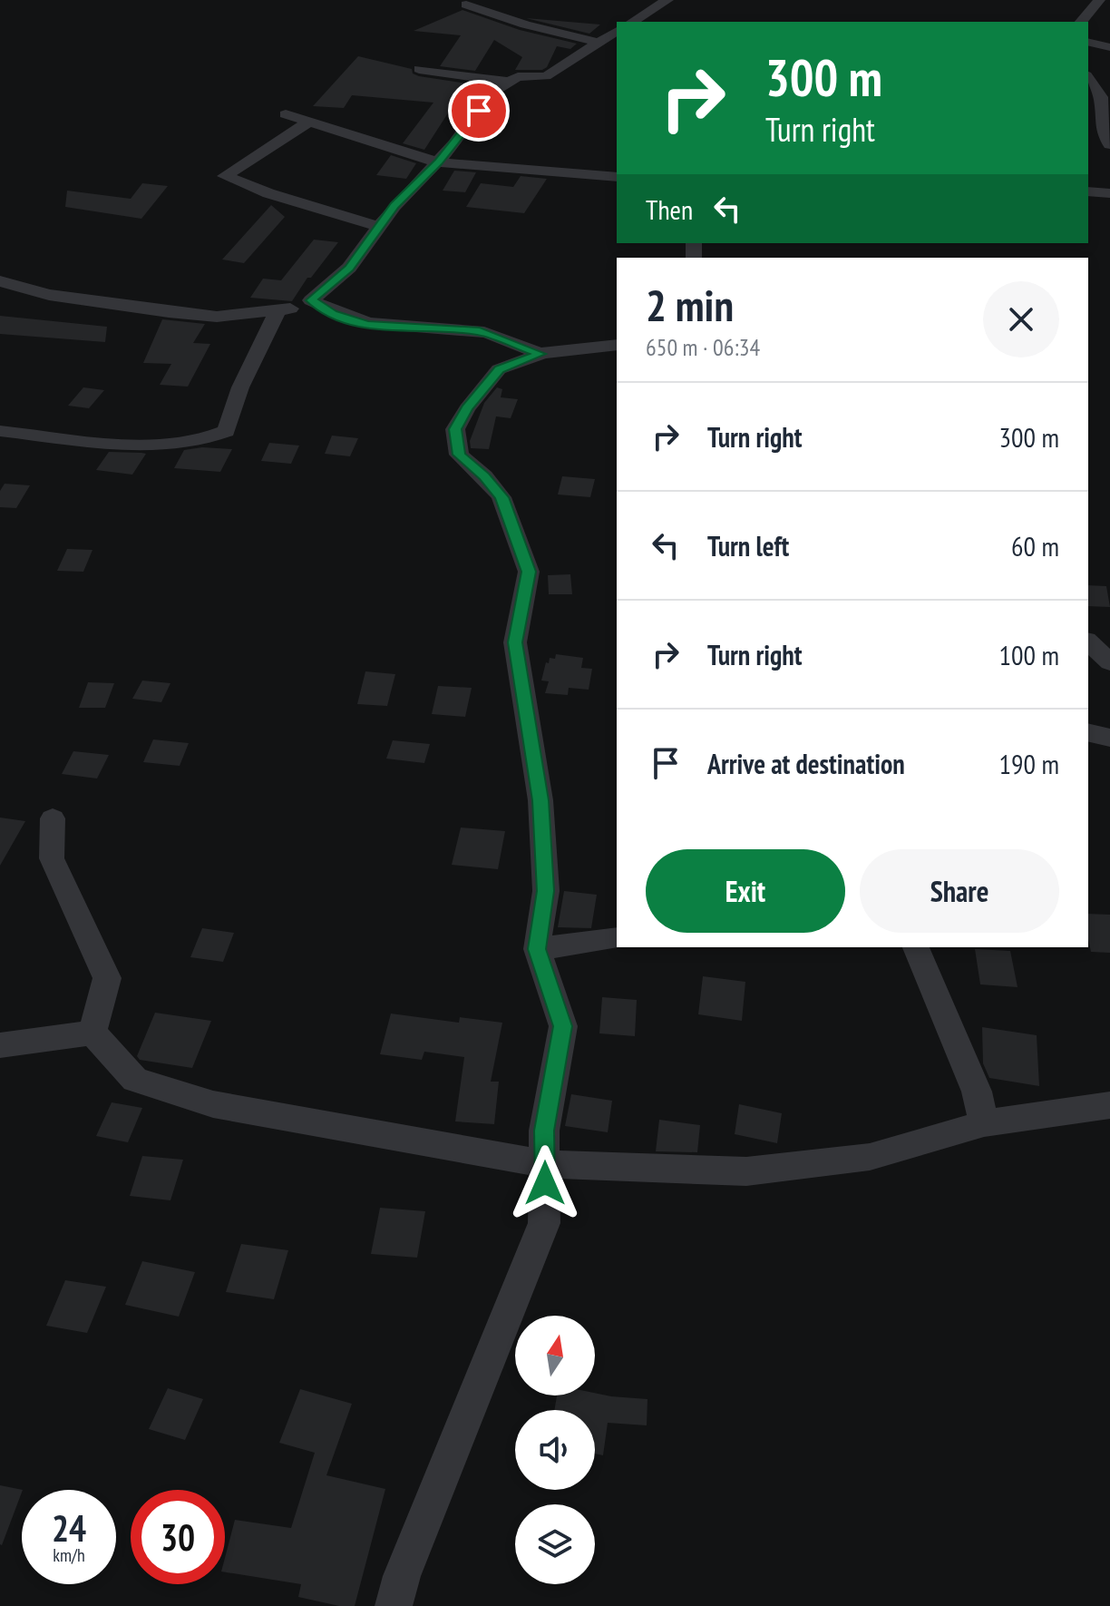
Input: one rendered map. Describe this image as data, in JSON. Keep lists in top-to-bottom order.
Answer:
{
  "north": "top",
  "page": {
    "turn": ["300 m", "Turn right"],
    "then": "Then",
    "heading": ["2 min", "650 m · 06:34"],
    "list": [
      {
        "name": "Turn right",
        "value": "300 m"
      },
      {
        "name": "Turn left",
        "value": "60 m"
      },
      {
        "name": "Turn right",
        "value": "100 m"
      },
      {
        "name": "Arrive at destination",
        "value": "190 m"
      }
    ],
    "buttons": ["Exit", "Share"],
    "speed": "24 km/h",
    "limit": "30"
  }
}
